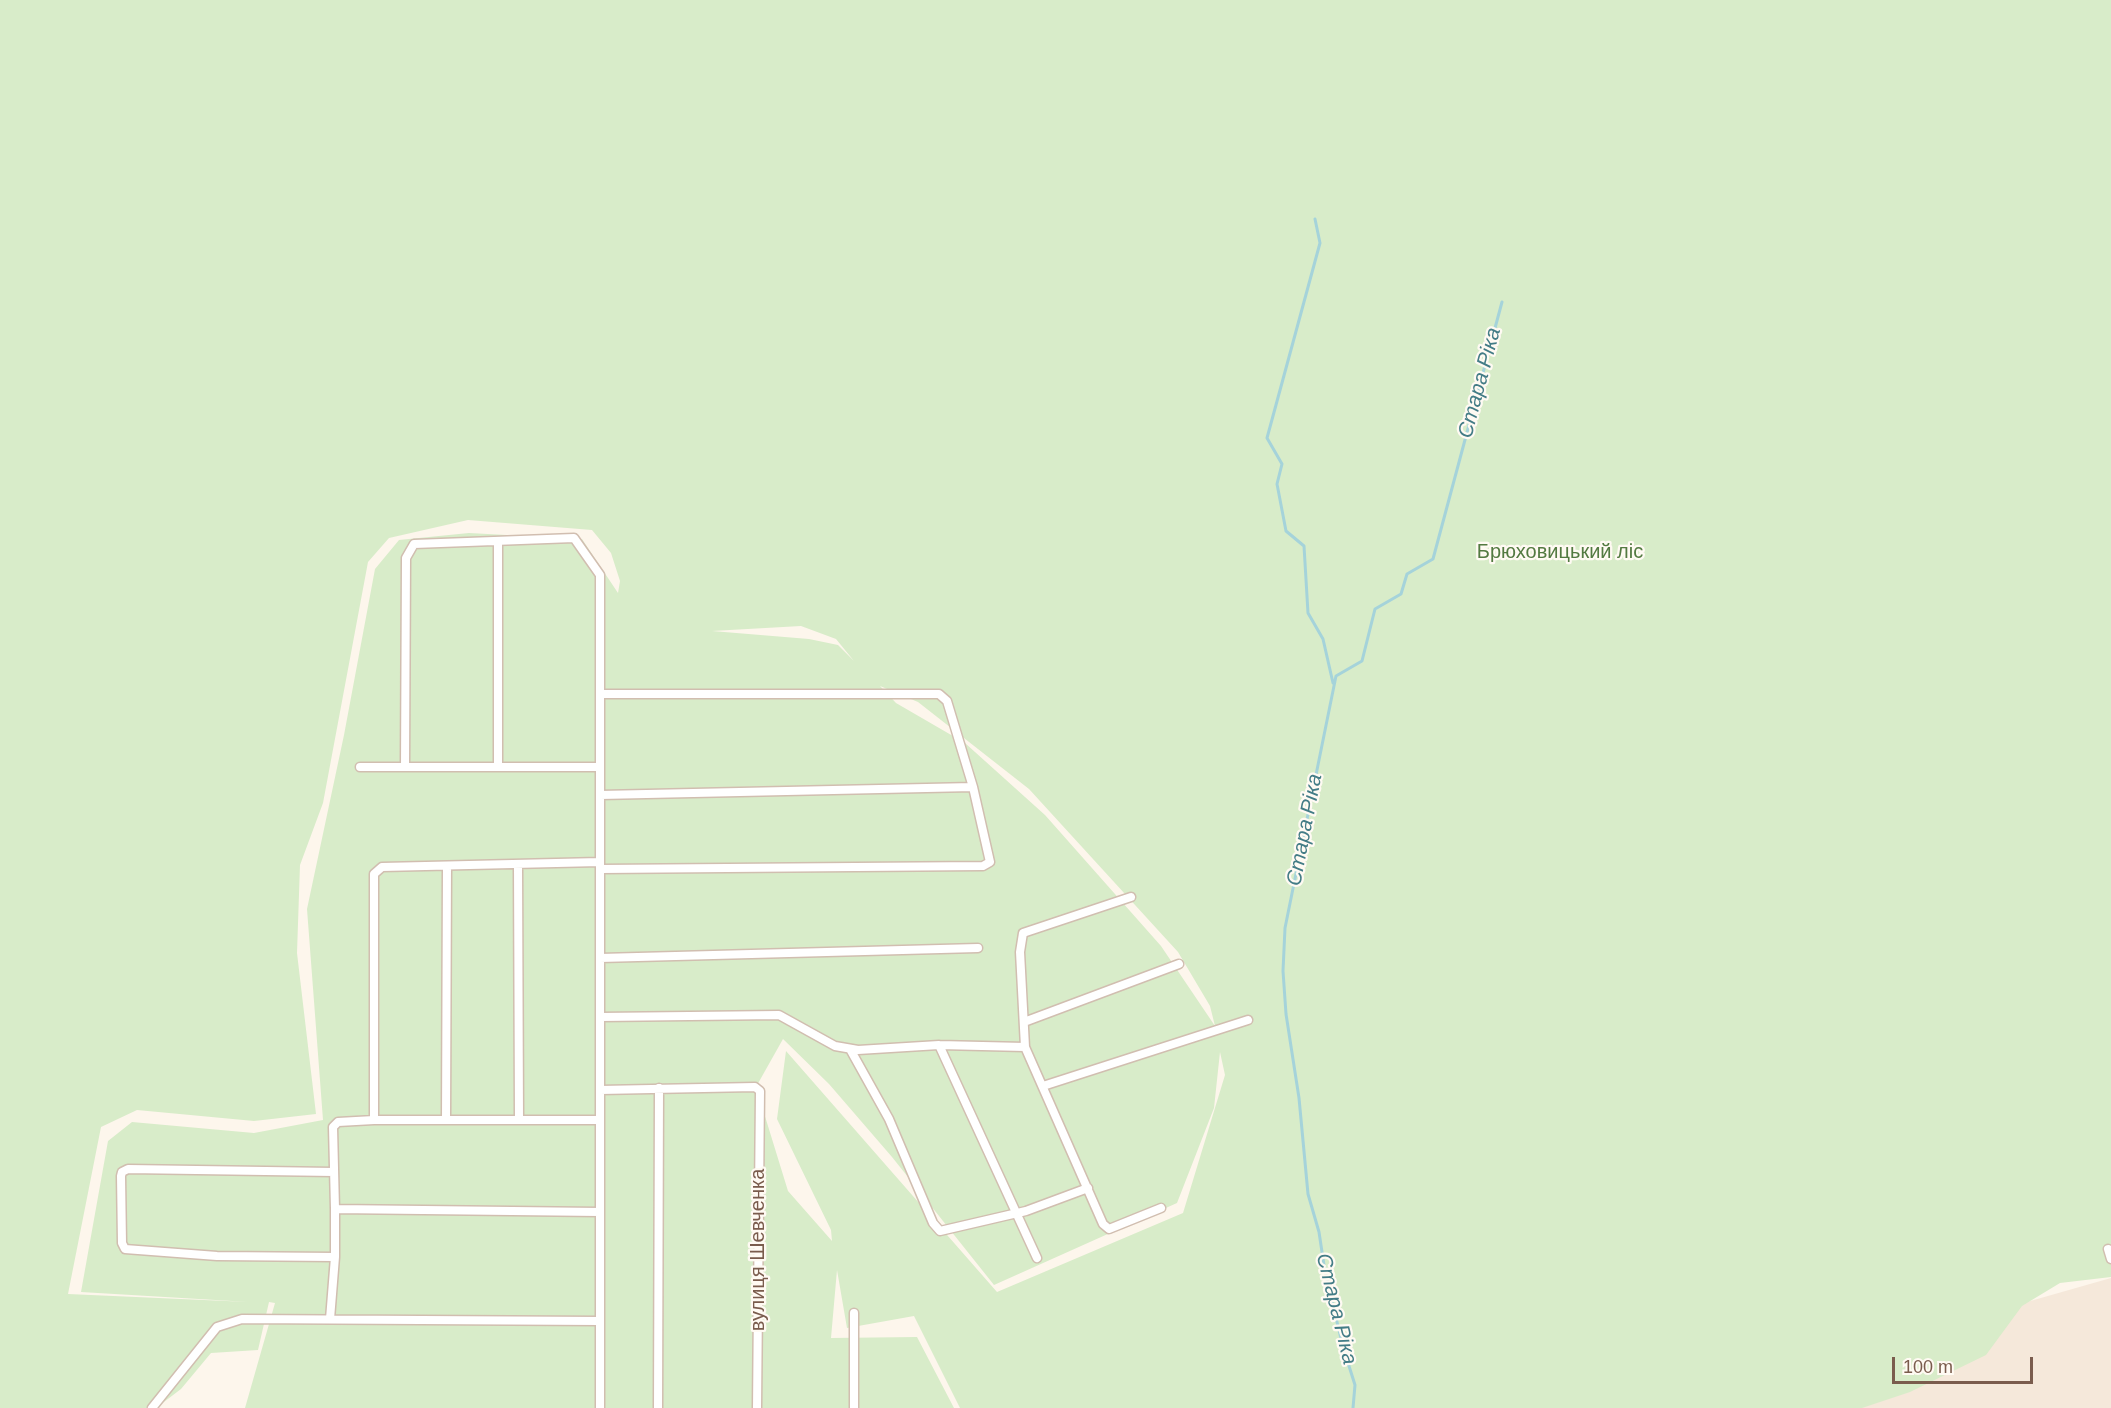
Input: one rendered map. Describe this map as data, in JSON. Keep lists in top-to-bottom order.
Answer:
{
  "streets": {
    "street": ["вулиця Шевченка"]
  },
  "water": ["Стара Ріка"],
  "parks": ["Брюховицький ліс"],
  "scale_bar": "100 m"
}
